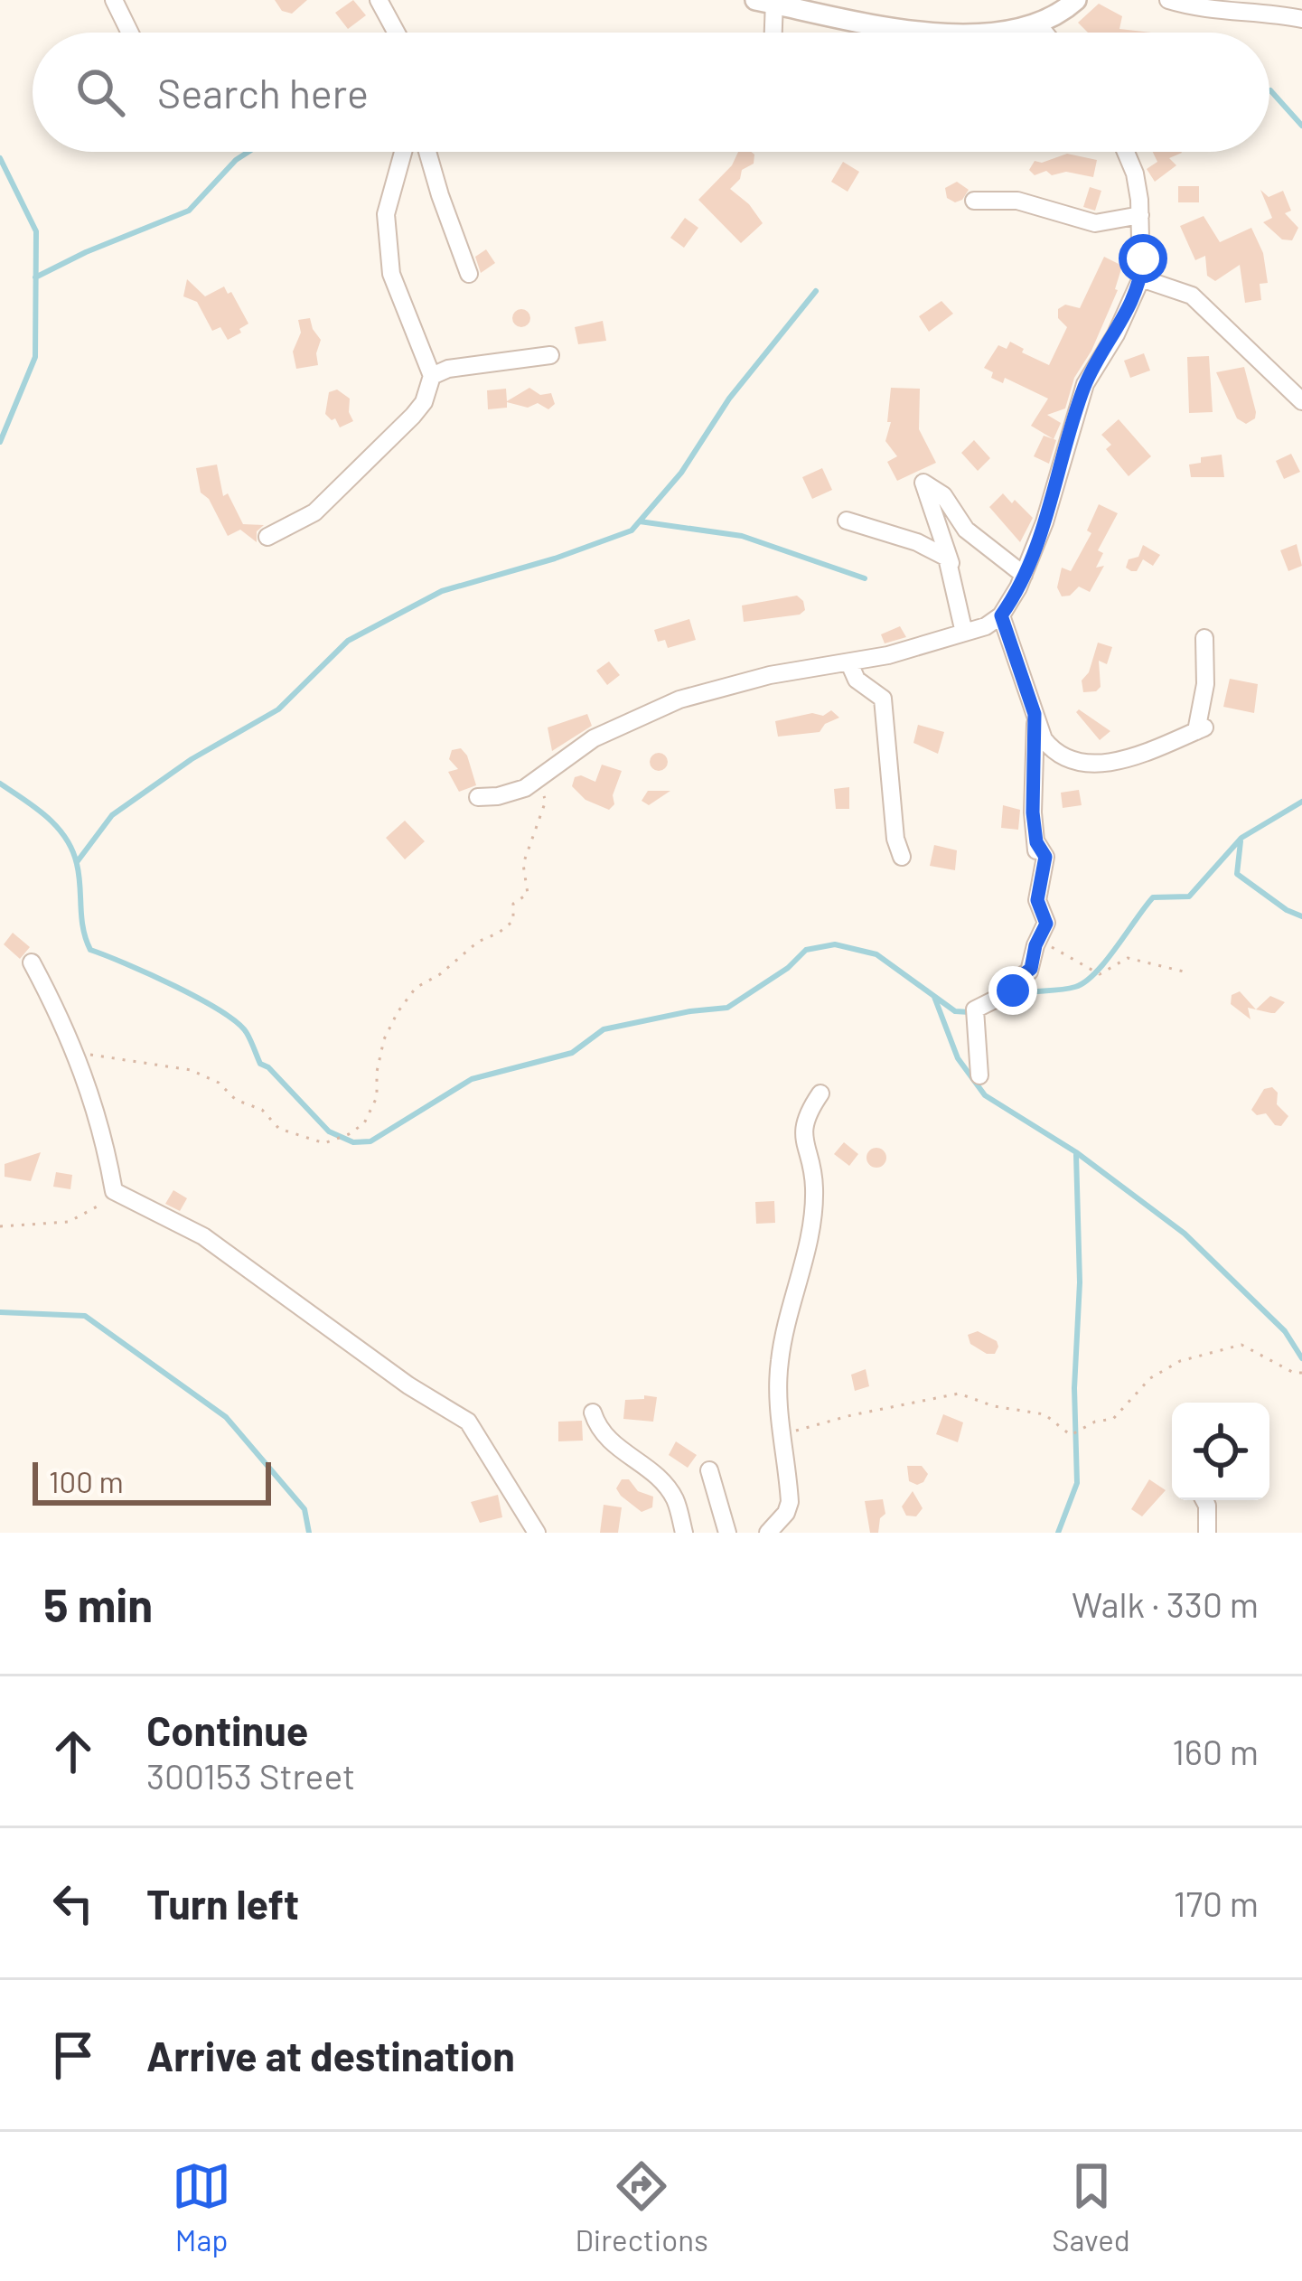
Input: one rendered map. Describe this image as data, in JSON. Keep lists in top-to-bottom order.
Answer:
{
  "scale_bar": "100 m",
  "page": {
    "search": "Search here",
    "scale": "100 m",
    "heading": ["5 min", "Walk · 330 m"],
    "list": [
      ["Continue", "300153 Street", "160 m"],
      ["Turn left", "170 m"],
      "Arrive at destination"
    ],
    "nav": ["Map", "Directions", "Saved"]
  }
}
